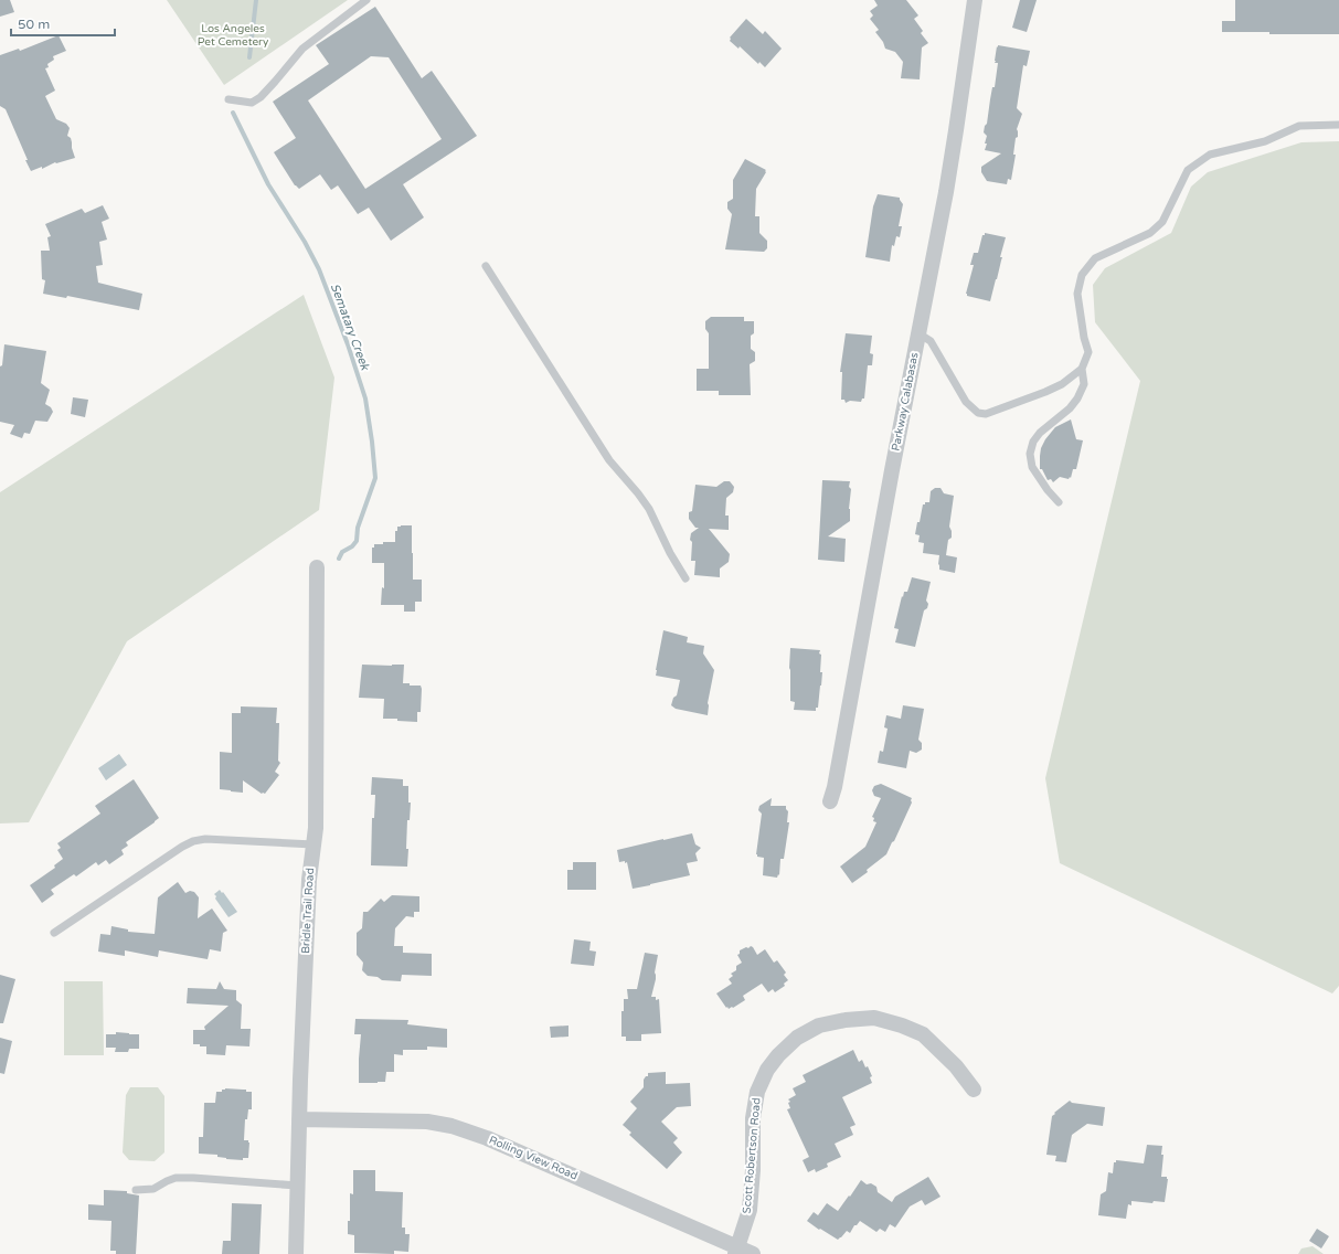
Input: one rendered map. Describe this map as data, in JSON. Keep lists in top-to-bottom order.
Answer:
{
  "streets": {
    "street": [
      "Parkway Calabasas",
      "Bridle Trail Road",
      "Scott Robertson Road",
      "Rolling View Road"
    ]
  },
  "crossings": [
    ["Bridle Trail Road", "Rolling View Road"],
    ["Scott Robertson Road", "Rolling View Road"]
  ],
  "water": ["Sematary Creek"],
  "parks": ["Los Angeles Pet Cemetery"],
  "scale_bar": "50 m"
}
